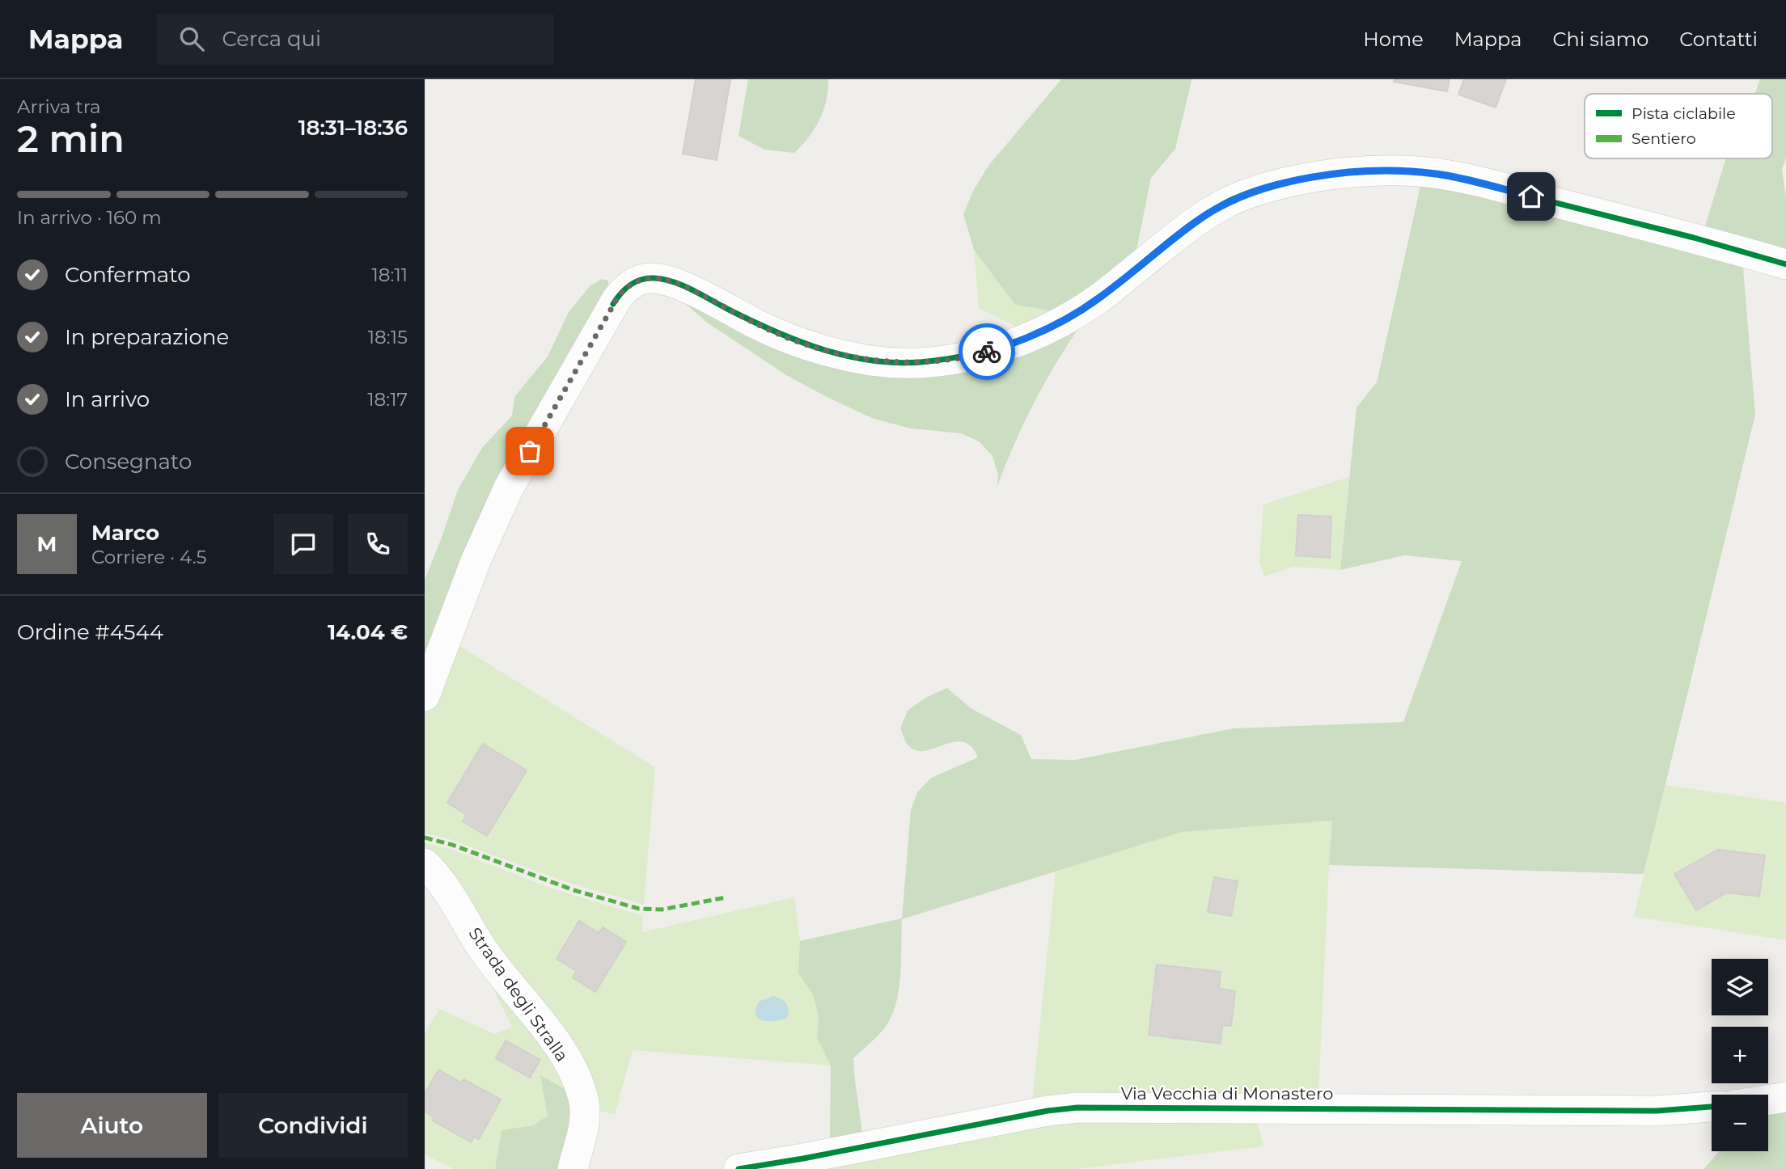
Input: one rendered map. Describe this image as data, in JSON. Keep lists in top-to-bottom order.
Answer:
{
  "streets": {
    "street": ["Strada degli Stralla", "Via Vecchia di Monastero"]
  },
  "legend": ["Pista ciclabile", "Sentiero"],
  "page": {
    "header": "Mappa",
    "search": "Cerca qui",
    "nav": [
      "Home",
      "Mappa",
      "Chi siamo",
      "Contatti"
    ],
    "heading": ["2 min", "Arriva tra", "18:31–18:36"],
    "panel": [
      "Marco",
      "Corriere · 4.5",
      "Ordine #4544",
      "14.04 €"
    ],
    "bar": "In arrivo · 160 m",
    "list": [
      ["Confermato", "18:11"],
      ["In preparazione", "18:15"],
      ["In arrivo", "18:17"],
      "Consegnato"
    ],
    "round": "M",
    "map_buttons": ["+", "−"],
    "buttons": ["Aiuto", "Condividi"]
  }
}
